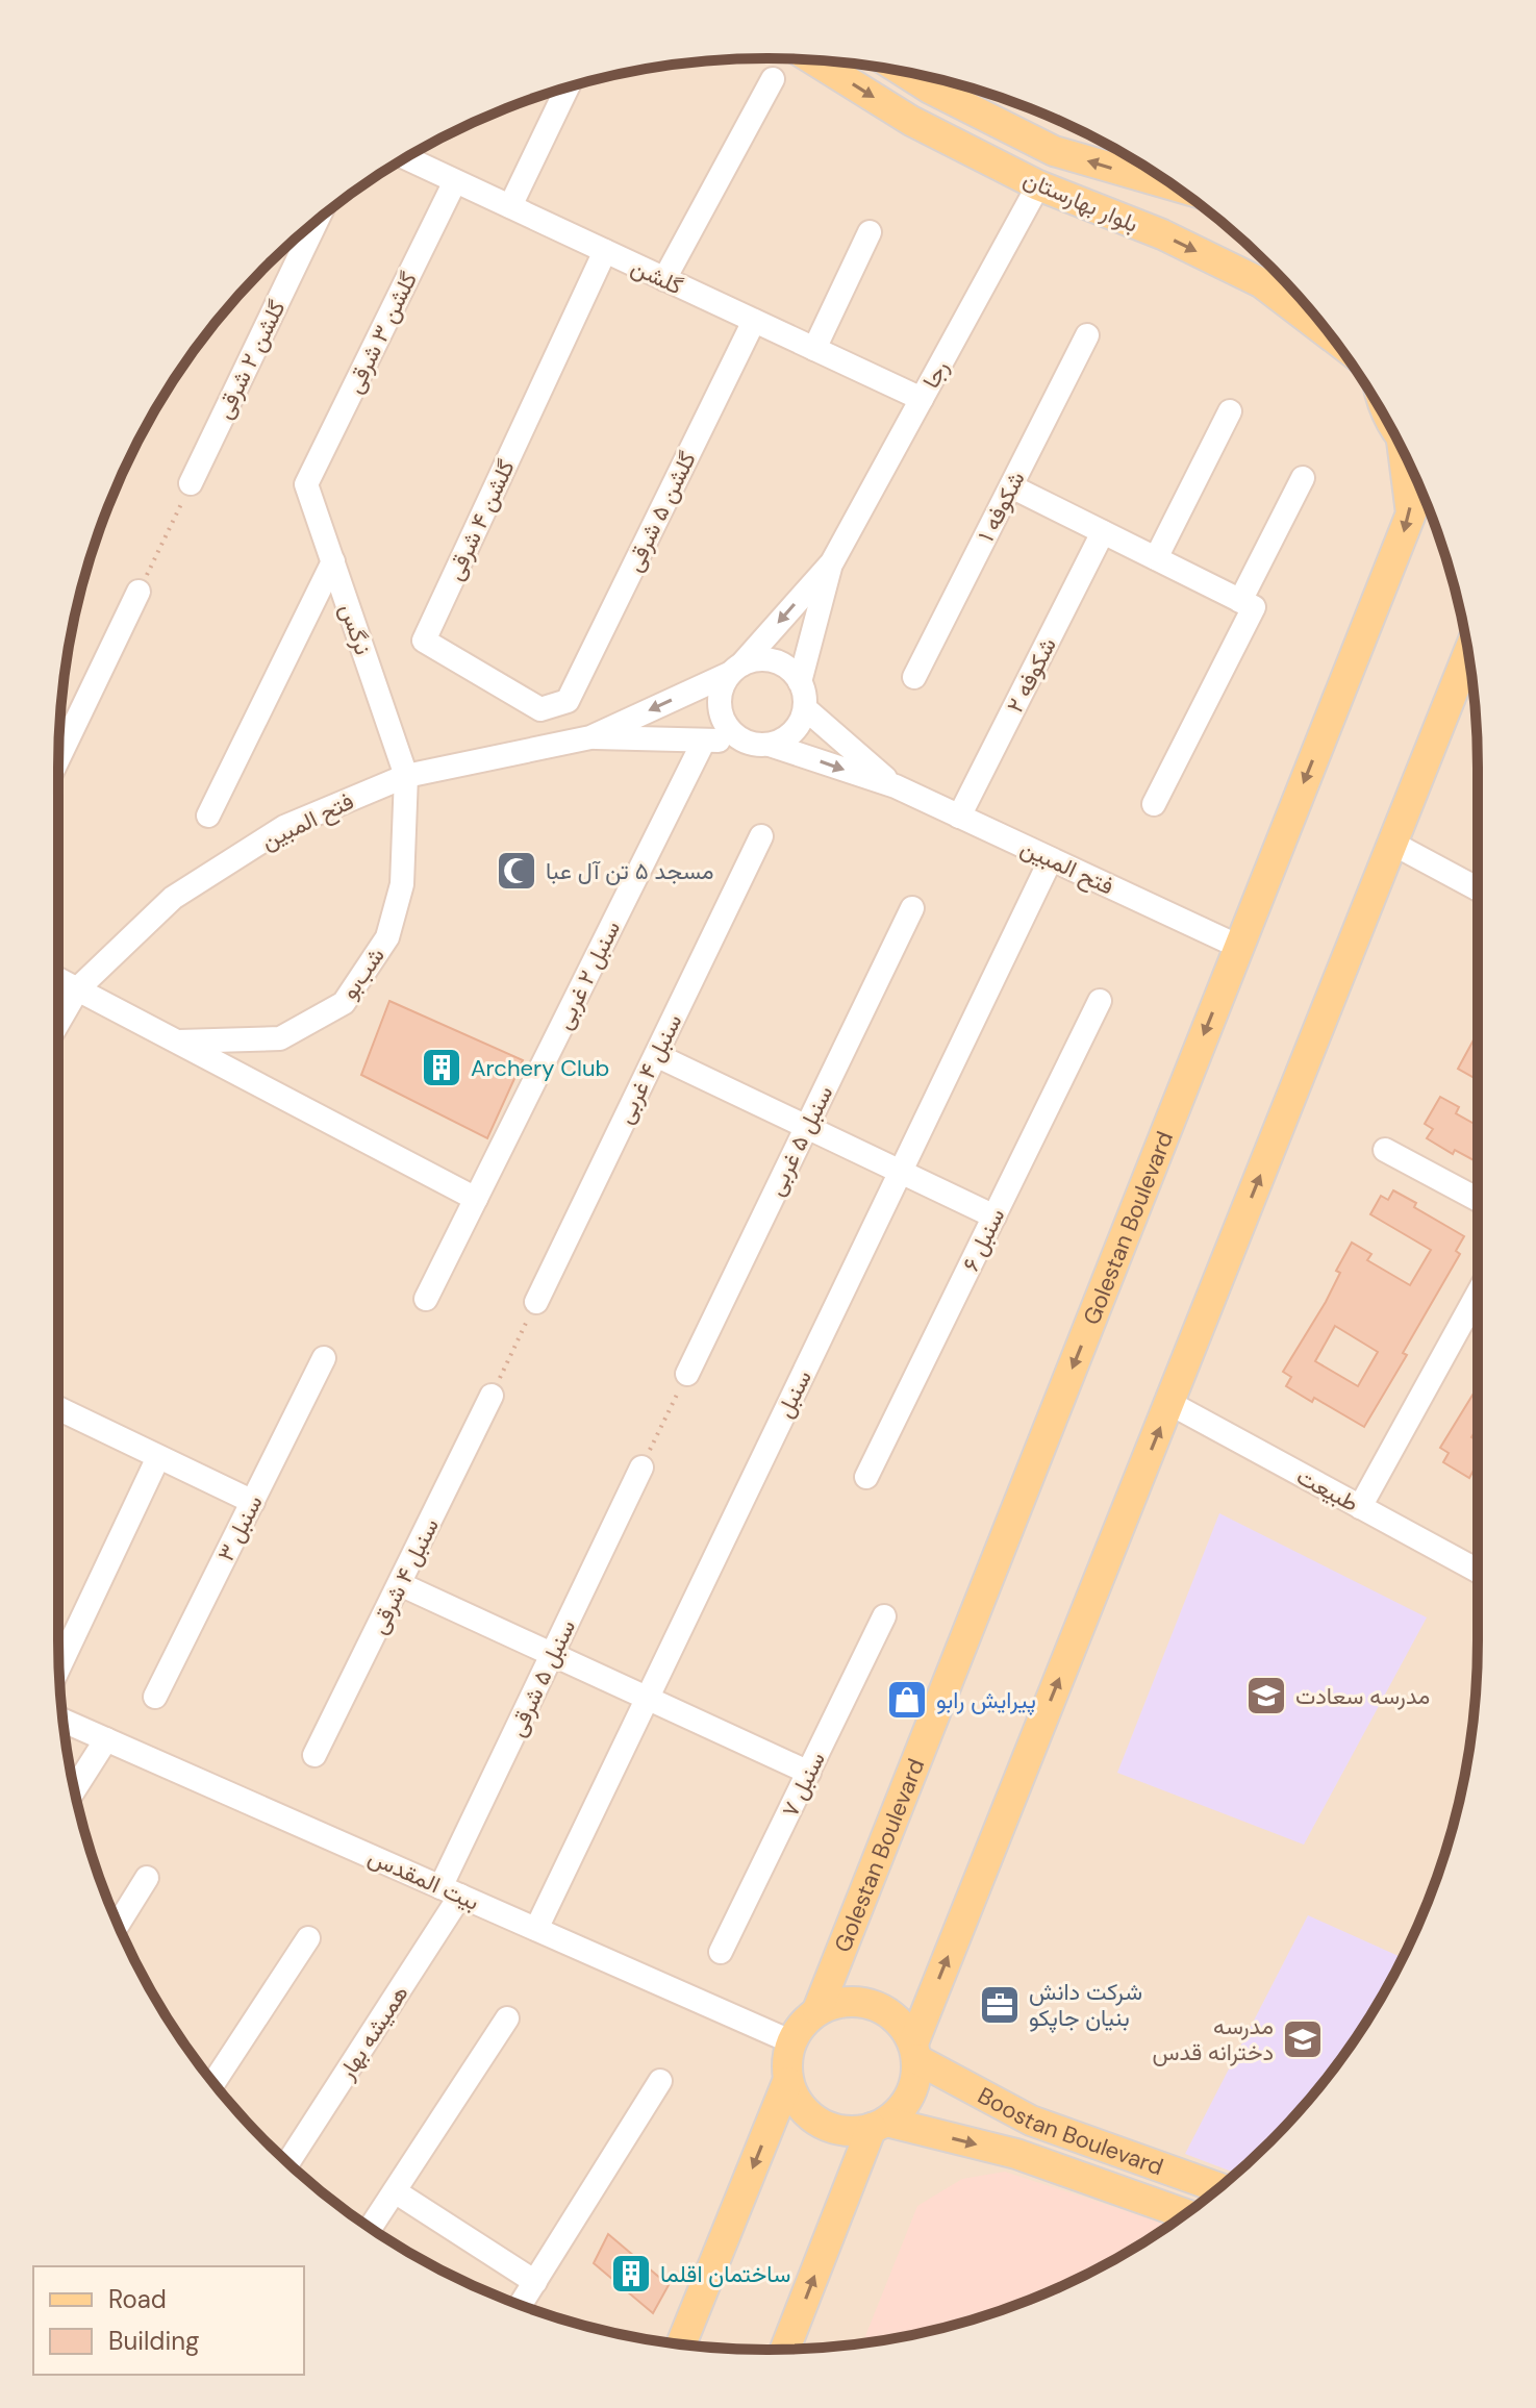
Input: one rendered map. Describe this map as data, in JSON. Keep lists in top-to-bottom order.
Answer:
{
  "streets": {
    "main road": ["بلوار بهارستان", "Golestan Boulevard", "Boostan Boulevard"],
    "street": [
      "گلشن",
      "گلشن ۳ شرقی",
      "گلشن ۲ شرقی",
      "رجا",
      "شکوفه ۱",
      "گلشن ۵ شرقی",
      "گلشن ۴ شرقی",
      "نرگس",
      "شکوفه ۲",
      "فتح المبین",
      "شب‌بو",
      "سنبل ۲ غربی",
      "سنبل ۴ غربی",
      "سنبل ۵ غربی",
      "سنبل ۶",
      "سنبل",
      "طبیعت",
      "سنبل ۳",
      "سنبل ۴ شرقی",
      "سنبل ۵ شرقی",
      "سنبل ۷",
      "بیت المقدس",
      "همیشه بهار"
    ]
  },
  "crossings": [
    ["بلوار بهارستان", "رجا"],
    ["گلشن", "گلشن ۳ شرقی"],
    ["گلشن", "رجا"],
    ["گلشن", "گلشن ۵ شرقی"],
    ["گلشن", "گلشن ۴ شرقی"],
    ["گلشن ۳ شرقی", "نرگس"],
    ["گلشن ۵ شرقی", "گلشن ۴ شرقی"],
    ["نرگس", "فتح المبین"],
    ["نرگس", "شب‌بو"],
    ["شکوفه ۲", "فتح المبین"],
    ["فتح المبین", "شب‌بو"],
    ["فتح المبین", "Golestan Boulevard"],
    ["فتح المبین", "سنبل"],
    ["Golestan Boulevard", "بیت المقدس"],
    ["Golestan Boulevard", "Boostan Boulevard"],
    ["سنبل", "بیت المقدس"],
    ["سنبل ۵ شرقی", "بیت المقدس"],
    ["سنبل ۵ شرقی", "همیشه بهار"],
    ["بیت المقدس", "همیشه بهار"],
    ["بیت المقدس", "Boostan Boulevard"]
  ],
  "places": {
    "mosque": ["مسجد ۵ تن آل عبا"],
    "building": ["Archery Club", "ساختمان اقلما"],
    "school or university": ["مدرسه سعادت", "مدرسه دخترانه قدس"],
    "shop": ["پیرایش رابو"],
    "office": ["شرکت دانش بنیان جاپکو"]
  },
  "legend": ["Road", "Building"]
}
